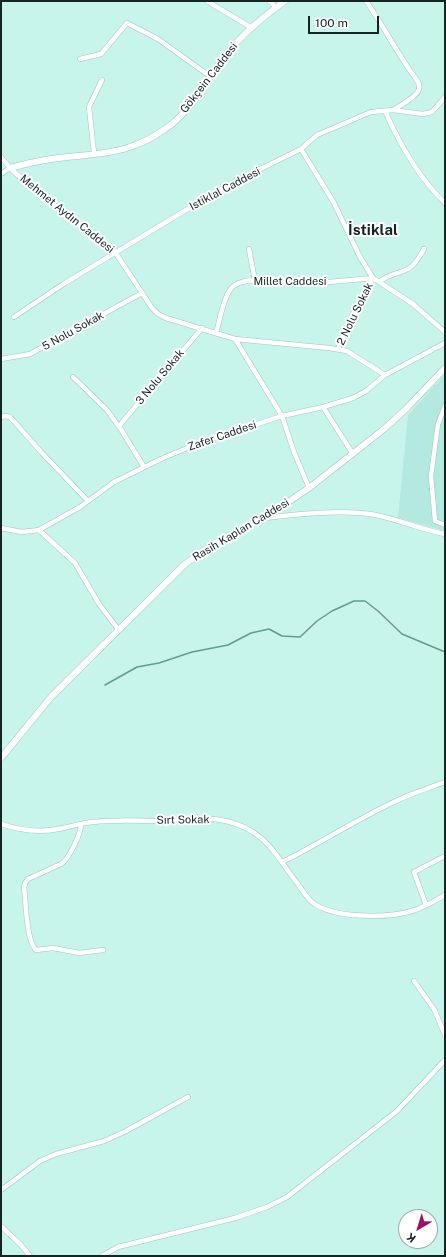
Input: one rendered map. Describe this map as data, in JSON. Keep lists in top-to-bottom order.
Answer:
{
  "streets": {
    "street": [
      "Gökçein Caddesi",
      "Istiklal Caddesi",
      "Mehmet Aydın Caddesi",
      "Millet Caddesi",
      "2 Nolu Sokak",
      "5 Nolu Sokak",
      "3 Nolu Sokak",
      "Zafer Caddesi",
      "Rasih Kaplan Caddesi",
      "Sırt Sokak"
    ]
  },
  "crossings": [
    ["Gökçein Caddesi", "Mehmet Aydın Caddesi"],
    ["Istiklal Caddesi", "Mehmet Aydın Caddesi"],
    ["Mehmet Aydın Caddesi", "Millet Caddesi"],
    ["Mehmet Aydın Caddesi", "2 Nolu Sokak"],
    ["Mehmet Aydın Caddesi", "5 Nolu Sokak"],
    ["Mehmet Aydın Caddesi", "3 Nolu Sokak"],
    ["Mehmet Aydın Caddesi", "Zafer Caddesi"],
    ["Millet Caddesi", "2 Nolu Sokak"]
  ],
  "districts": ["İstiklal"],
  "scale_bar": "100 m",
  "north": "bottom left"
}
